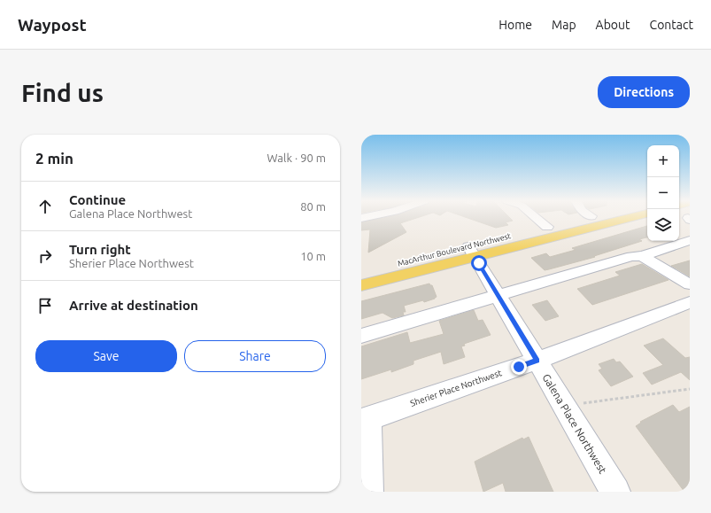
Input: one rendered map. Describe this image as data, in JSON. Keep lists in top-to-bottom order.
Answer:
{
  "streets": {
    "main road": ["MacArthur Boulevard Northwest"],
    "street": ["Sherier Place Northwest", "Galena Place Northwest"]
  },
  "crossings": [
    ["MacArthur Boulevard Northwest", "Galena Place Northwest"],
    ["Sherier Place Northwest", "Galena Place Northwest"]
  ],
  "page": {
    "header": "Waypost",
    "nav": [
      "Home",
      "Map",
      "About",
      "Contact"
    ],
    "buttons": [
      "Directions",
      ["Save", "Share"]
    ],
    "title": "Find us",
    "heading": ["2 min", "Walk · 90 m"],
    "map_buttons": ["+", "−"],
    "list": [
      ["Continue", "Galena Place Northwest", "80 m"],
      ["Turn right", "Sherier Place Northwest", "10 m"],
      "Arrive at destination"
    ]
  }
}
